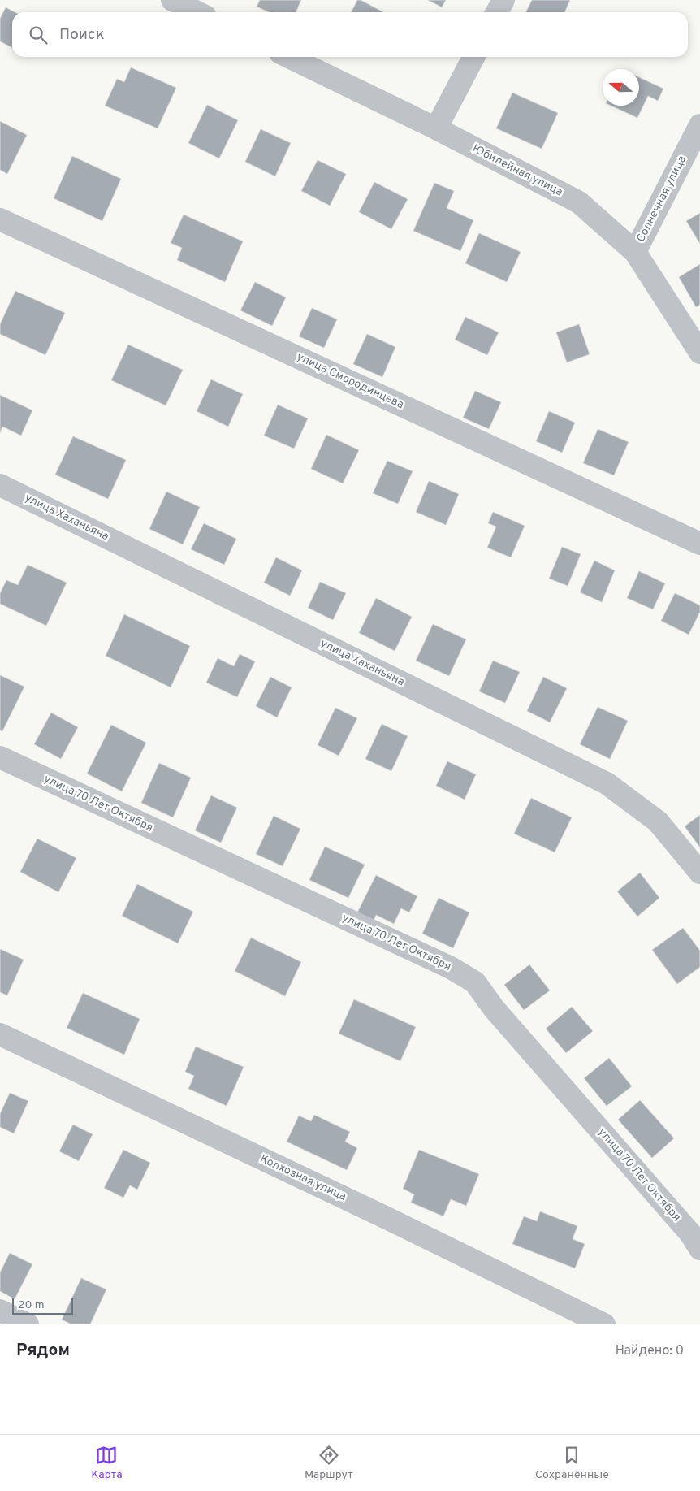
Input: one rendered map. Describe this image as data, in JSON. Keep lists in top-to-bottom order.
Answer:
{
  "streets": {
    "street": [
      "Юбилейная улица",
      "Солнечная улица",
      "улица Смородинцева",
      "улица Хаханьяна",
      "улица 70 Лет Октября",
      "Колхозная улица"
    ]
  },
  "crossings": [
    ["Юбилейная улица", "Солнечная улица"]
  ],
  "scale_bar": "20 m",
  "north": "left",
  "page": {
    "search": "Поиск",
    "scale": "20 m",
    "heading": ["Рядом", "Найдено: 0"],
    "nav": ["Карта", "Маршрут", "Сохранённые"]
  }
}
